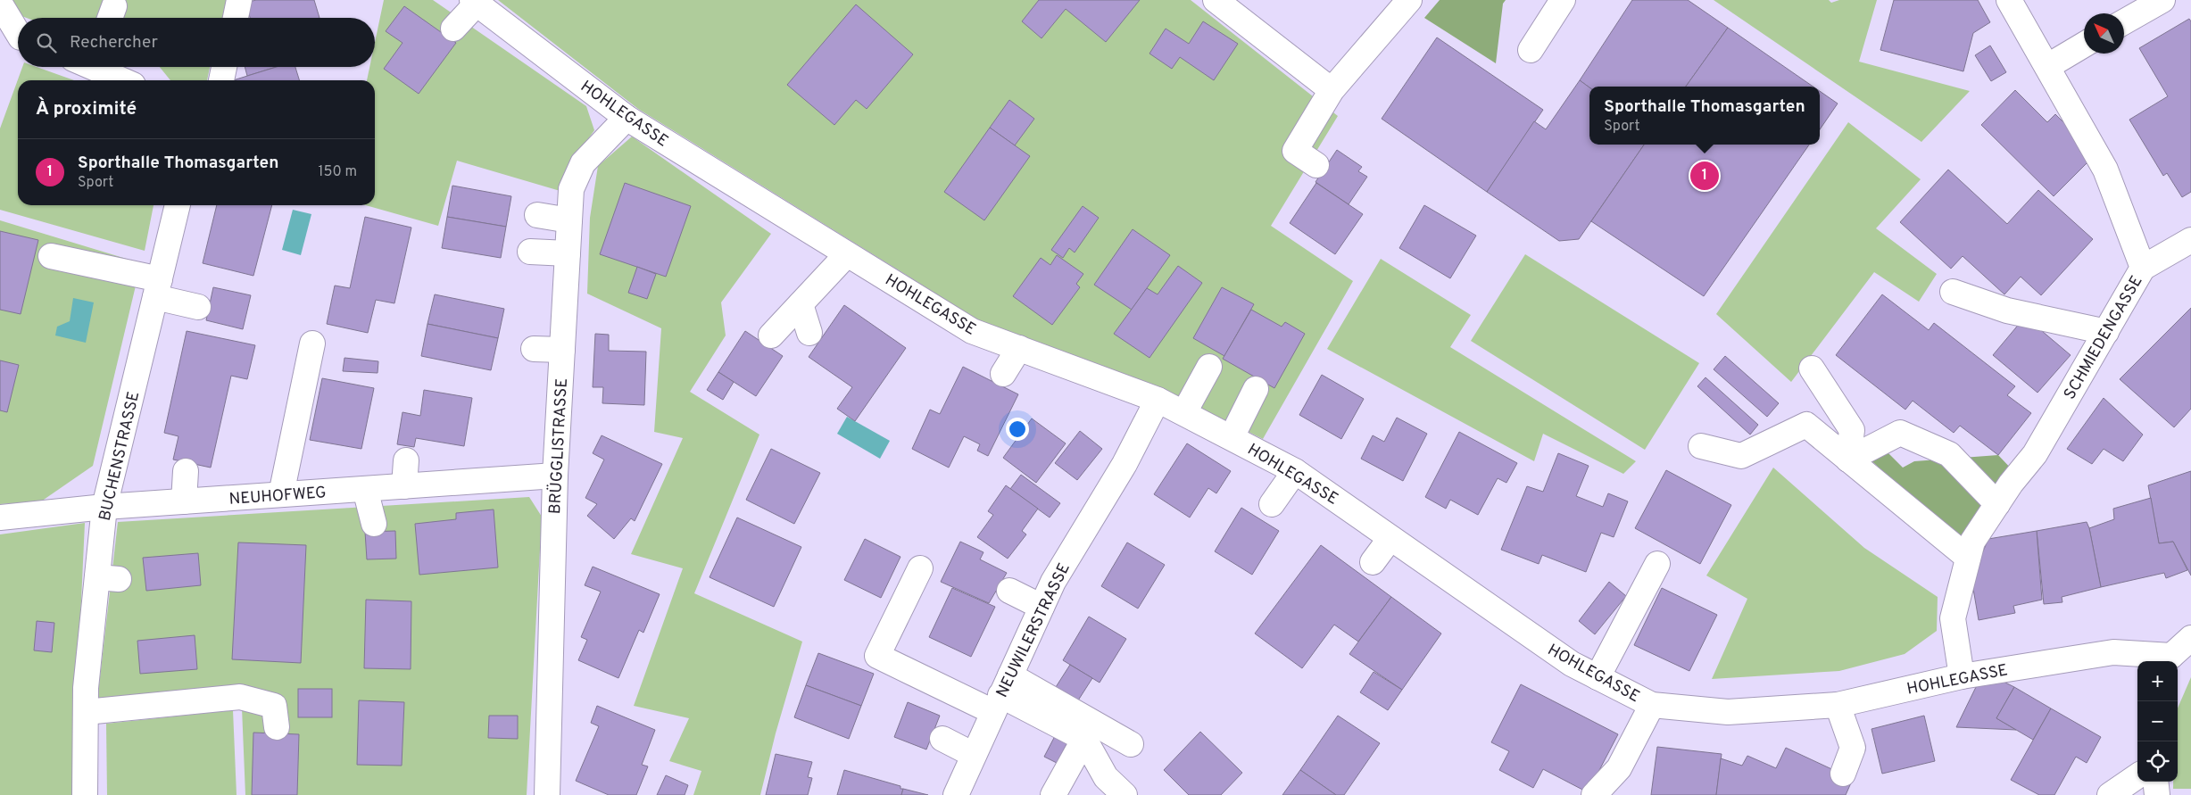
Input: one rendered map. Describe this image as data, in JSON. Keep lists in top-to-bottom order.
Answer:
{
  "streets": {
    "street": [
      "HOHLEGASSE",
      "SCHMIEDENGASSE",
      "BRÜGGLISTRASSE",
      "BUCHENSTRASSE",
      "NEUHOFWEG",
      "NEUWILERSTRASSE"
    ]
  },
  "crossings": [
    ["HOHLEGASSE", "SCHMIEDENGASSE"],
    ["HOHLEGASSE", "BRÜGGLISTRASSE"],
    ["HOHLEGASSE", "NEUWILERSTRASSE"],
    ["BRÜGGLISTRASSE", "NEUHOFWEG"],
    ["BUCHENSTRASSE", "NEUHOFWEG"]
  ],
  "north": "top left",
  "page": {
    "search": "Rechercher",
    "heading": "À proximité",
    "popup": ["Sporthalle Thomasgarten", "Sport"],
    "list": [
      {
        "mark": "1",
        "name": "Sporthalle Thomasgarten",
        "note": "Sport",
        "value": "150 m"
      }
    ],
    "pins": "1",
    "map_buttons": ["+", "−"]
  }
}
